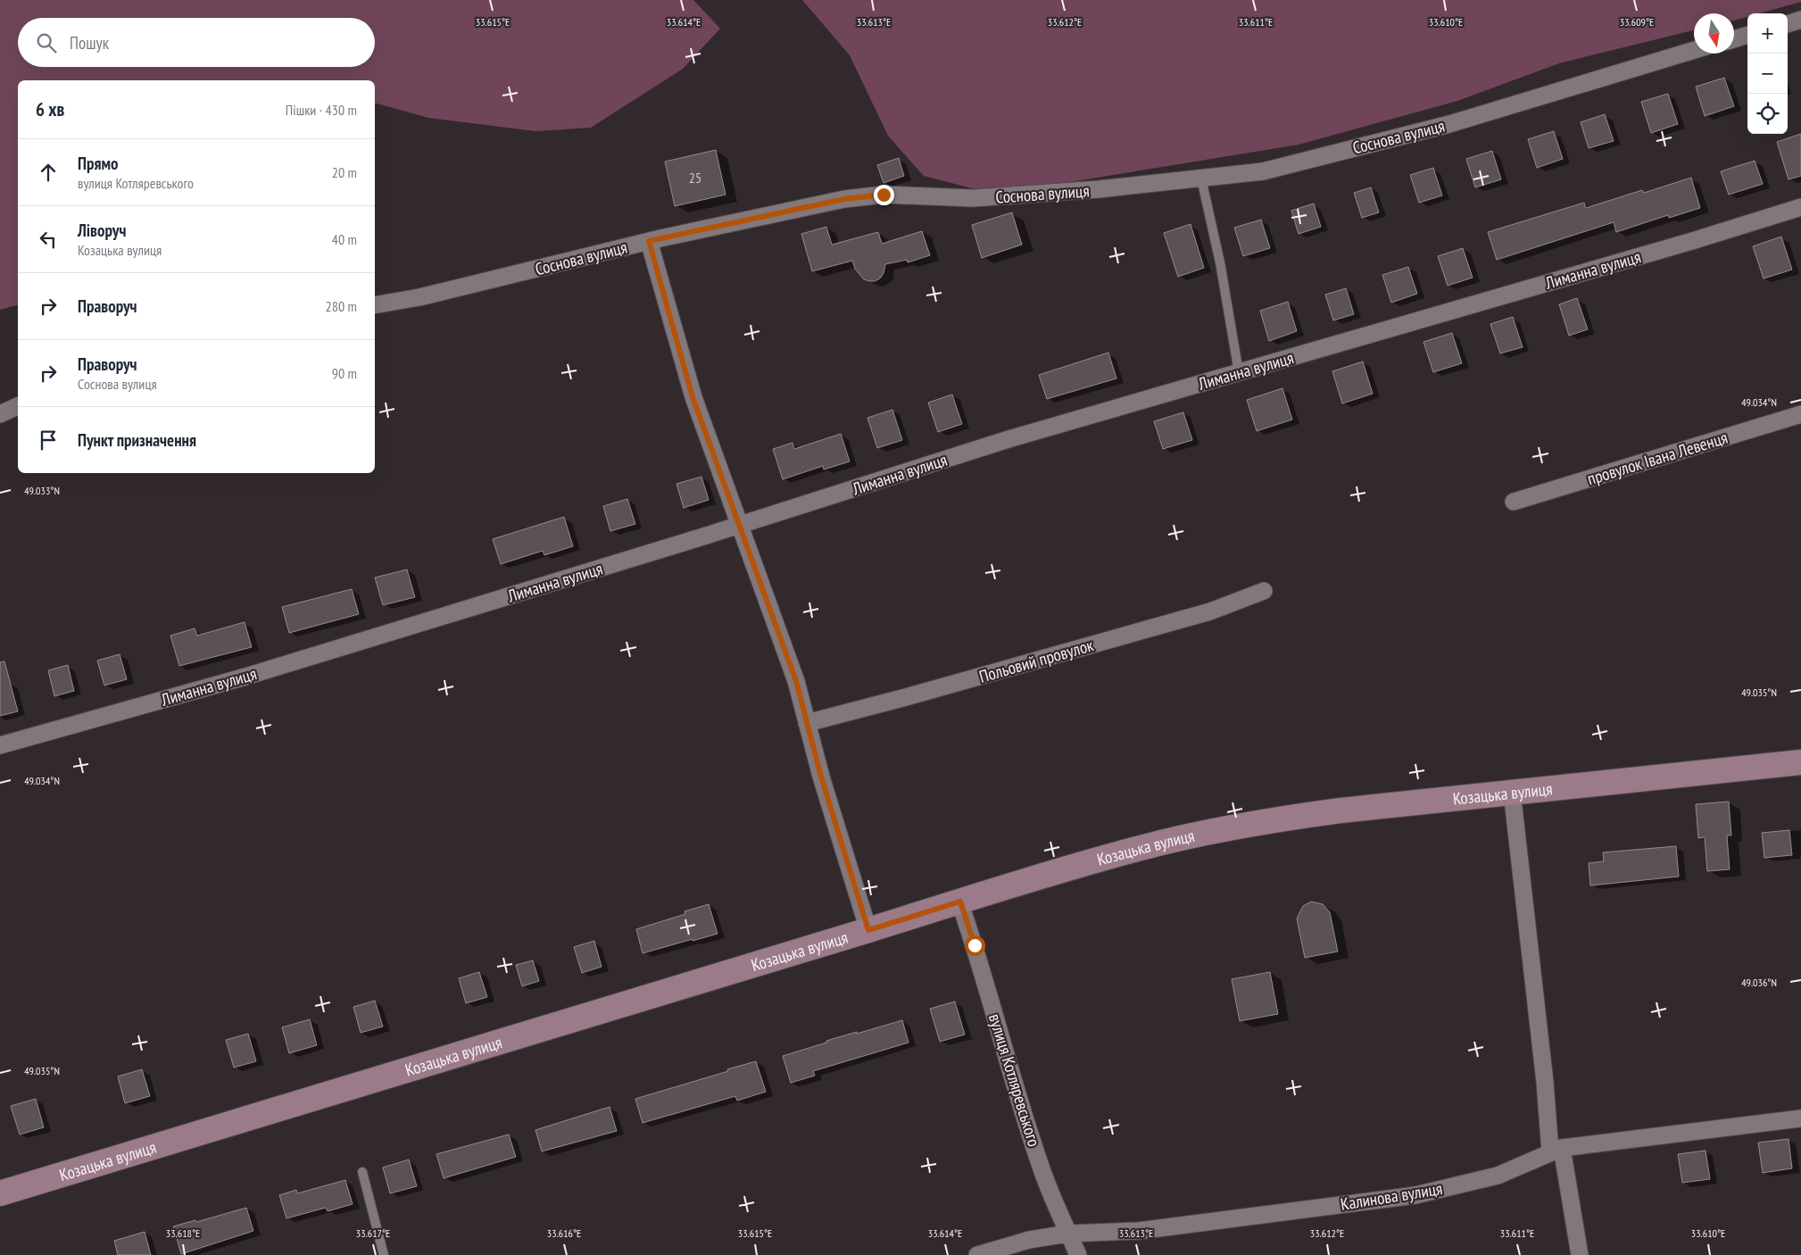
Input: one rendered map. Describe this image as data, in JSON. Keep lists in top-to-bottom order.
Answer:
{
  "streets": {
    "main road": ["Козацька вулиця"],
    "street": [
      "Соснова вулиця",
      "Лиманна вулиця",
      "провулок Івана Левенця",
      "Польовий провулок",
      "вулиця Котляревського",
      "Калинова вулиця"
    ]
  },
  "crossings": [
    ["Козацька вулиця", "вулиця Котляревського"],
    ["вулиця Котляревського", "Калинова вулиця"]
  ],
  "house_numbers": ["25"],
  "north": "bottom",
  "page": {
    "map_buttons": ["+", "−"],
    "search": "Пошук",
    "heading": ["6 хв", "Пішки · 430 m"],
    "list": [
      ["Прямо", "вулиця Котляревського", "20 m"],
      ["Ліворуч", "Козацька вулиця", "40 m"],
      ["Праворуч", "280 m"],
      ["Праворуч", "Соснова вулиця", "90 m"],
      "Пункт призначення"
    ]
  },
  "coordinates": [
    "33.615°E",
    "33.614°E",
    "33.613°E",
    "33.612°E",
    "33.611°E",
    "33.610°E",
    "33.609°E",
    "49.034°N",
    "49.033°N",
    "49.035°N",
    "49.036°N",
    "33.618°E",
    "33.617°E",
    "33.616°E"
  ]
}
